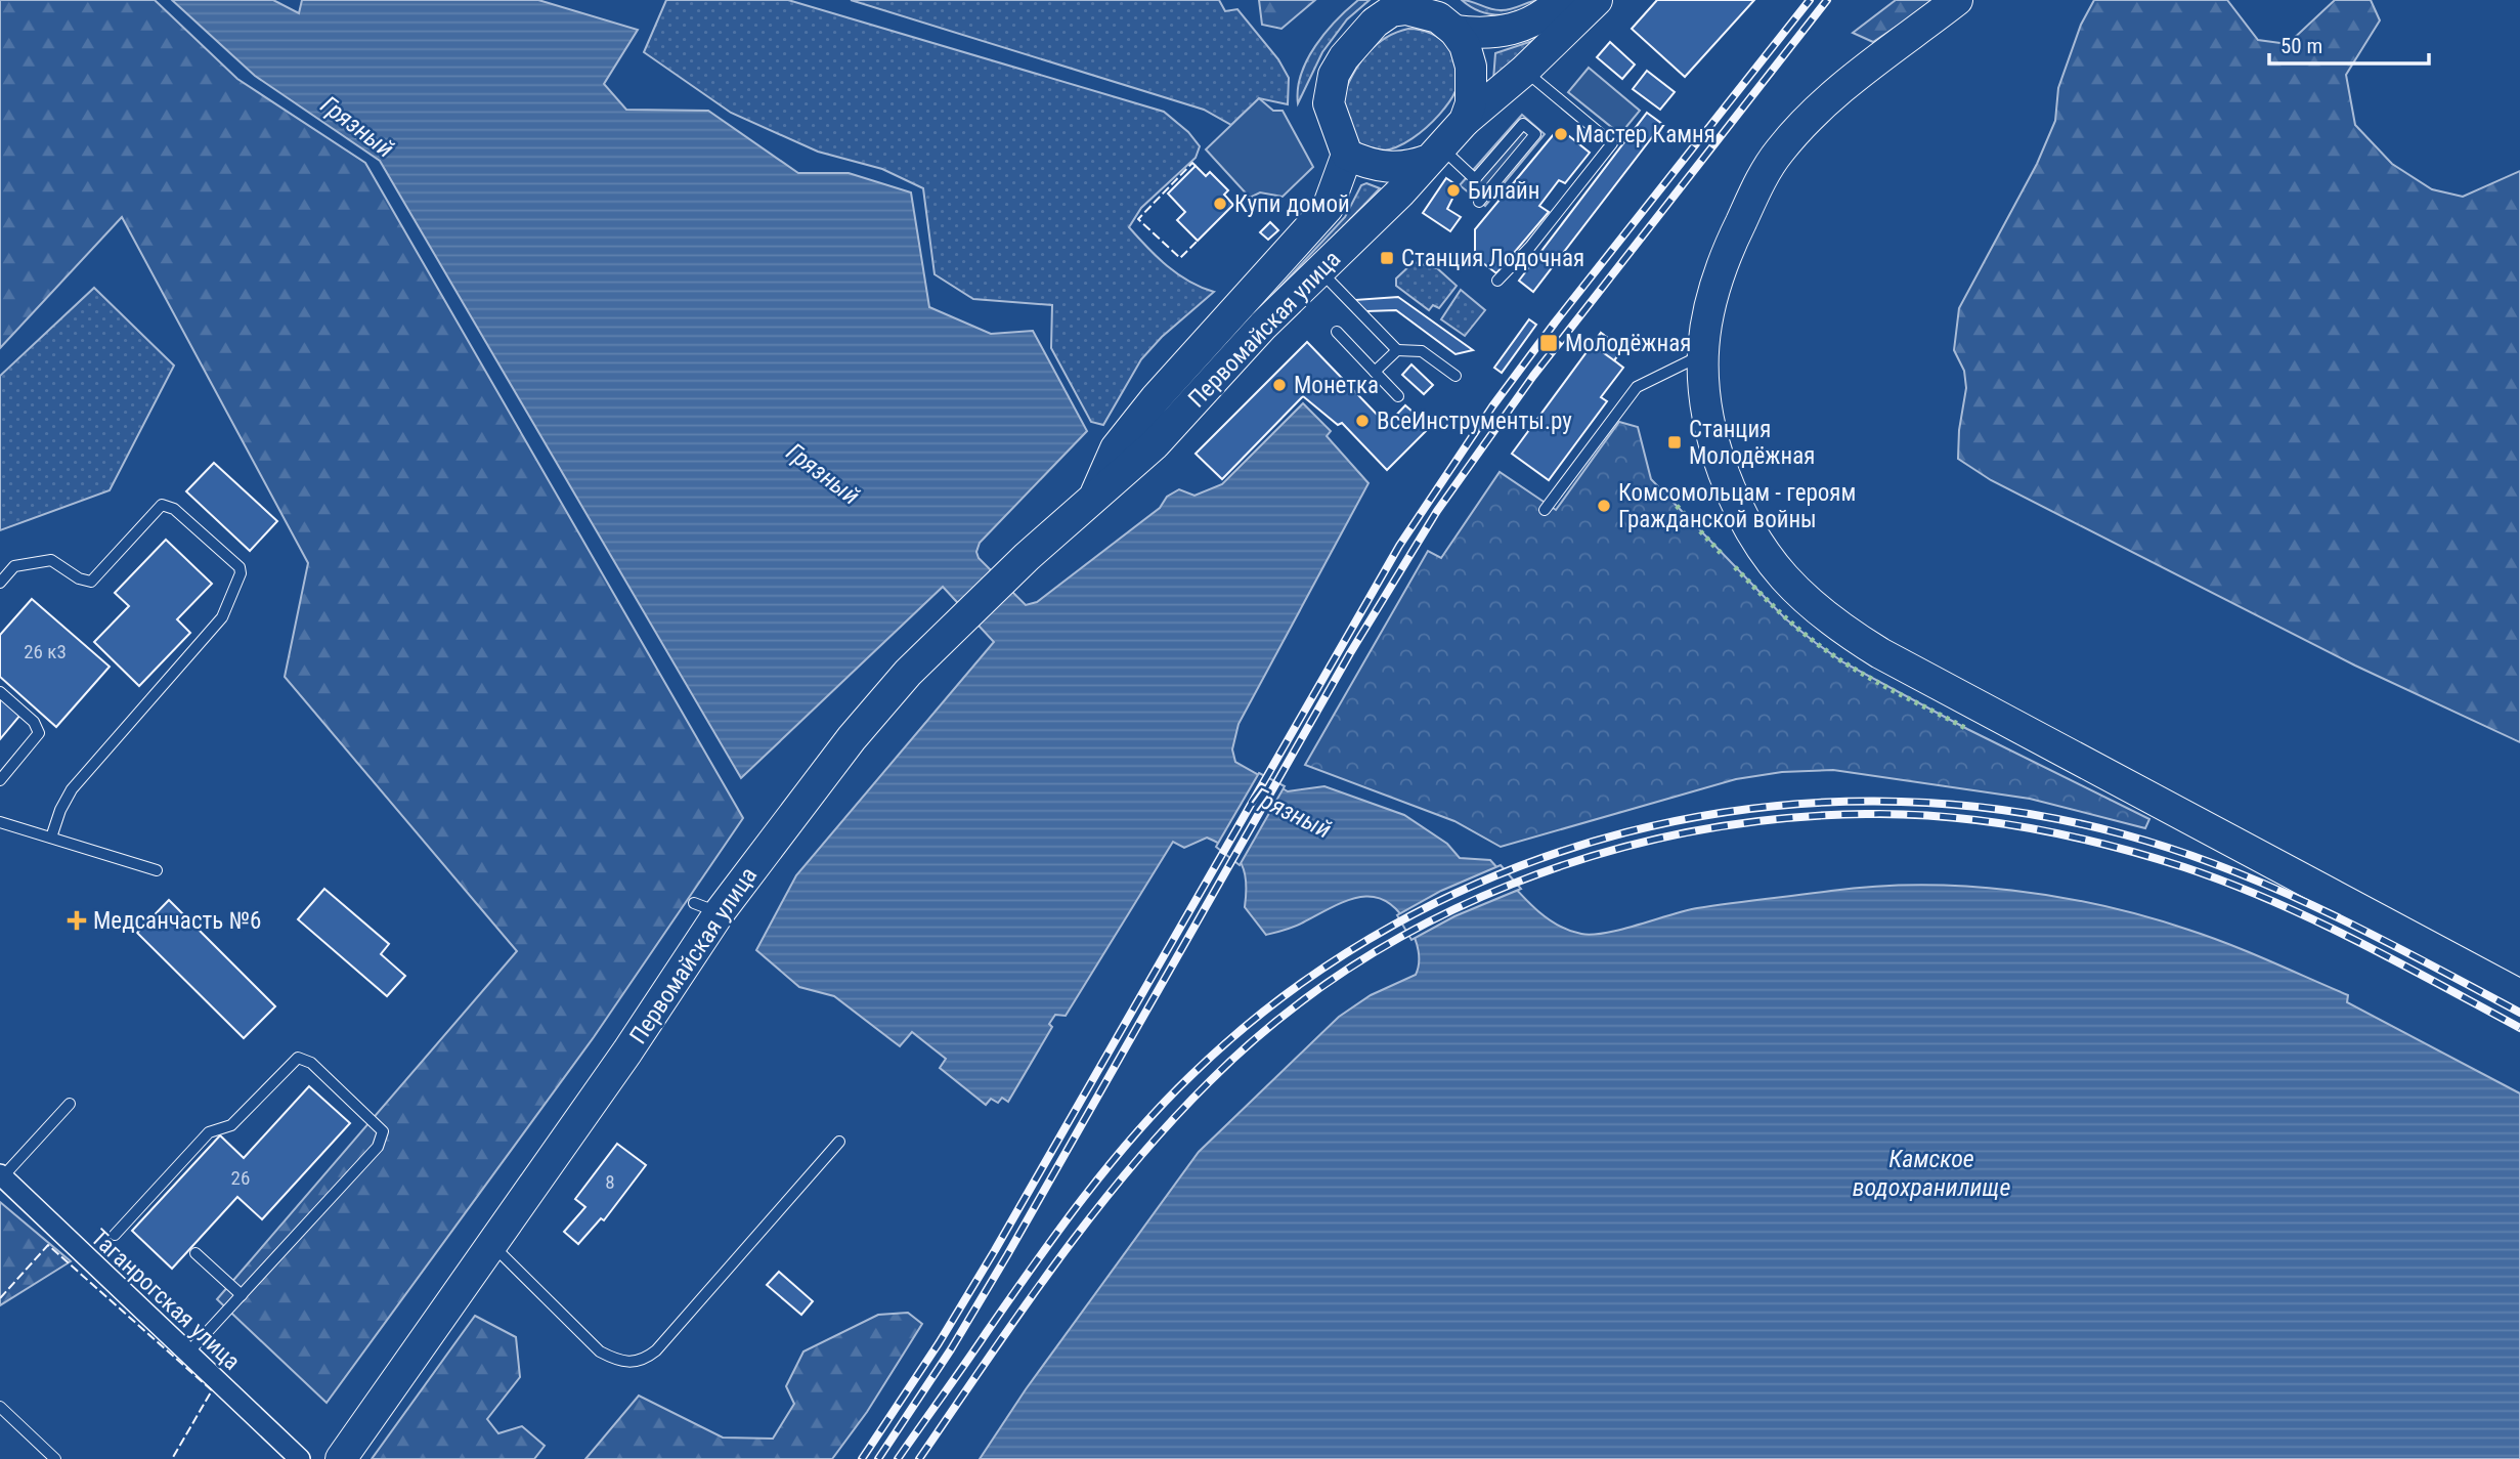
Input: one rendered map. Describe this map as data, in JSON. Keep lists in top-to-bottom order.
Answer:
{
  "streets": {
    "main road": ["Первомайская улица"],
    "street": ["Таганрогская улица"]
  },
  "water": ["Грязный", "Камское водохранилище"],
  "places": {
    "other": [
      "Мастер Камня",
      "Билайн",
      "Купи домой",
      "Монетка",
      "ВсеИнструменты.ру",
      "Комсомольцам - героям Гражданской войны"
    ],
    "transit": ["Станция Лодочная", "Молодёжная", "Станция Молодёжная"],
    "health": ["Медсанчасть №6"]
  },
  "house_numbers": ["26 к3", "26", "8"],
  "scale_bar": "50 m"
}
